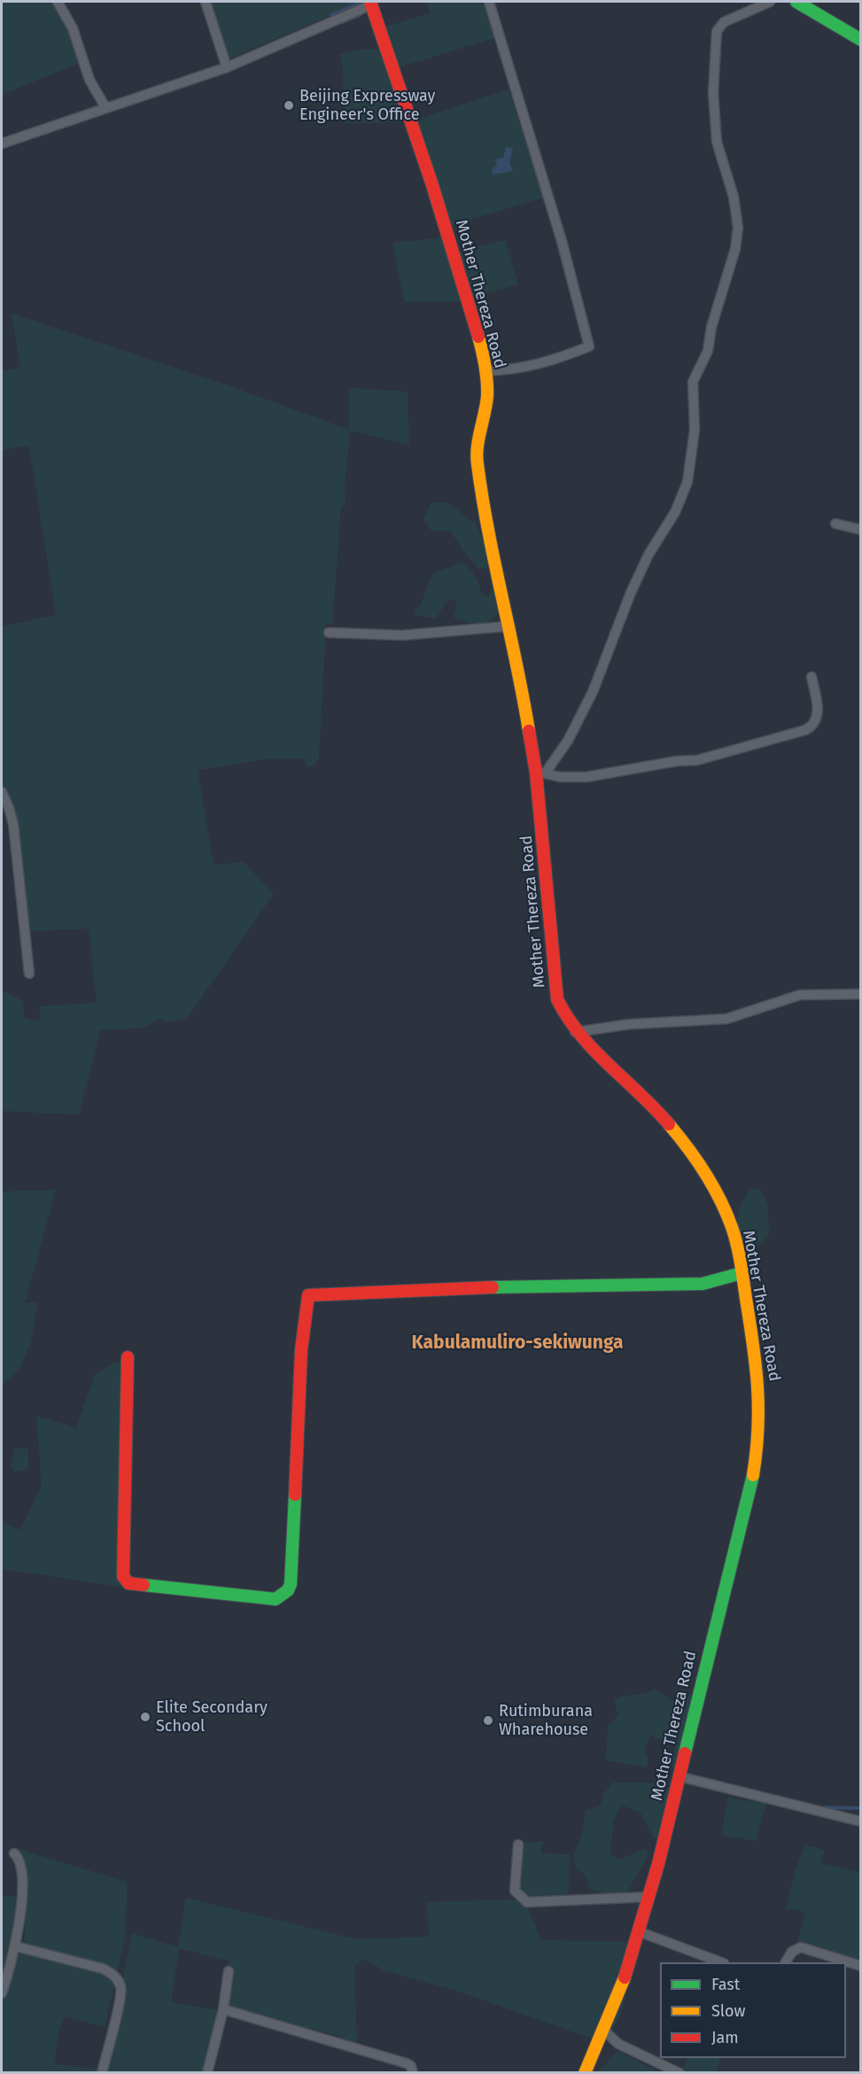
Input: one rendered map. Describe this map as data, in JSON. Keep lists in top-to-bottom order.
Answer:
{
  "streets": {
    "street": ["Mother Thereza Road"]
  },
  "districts": ["Kabulamuliro-sekiwunga"],
  "places": ["Beijing Expressway Engineer's Office", "Elite Secondary School", "Rutimburana Wharehouse"],
  "legend": ["Fast", "Slow", "Jam"]
}
